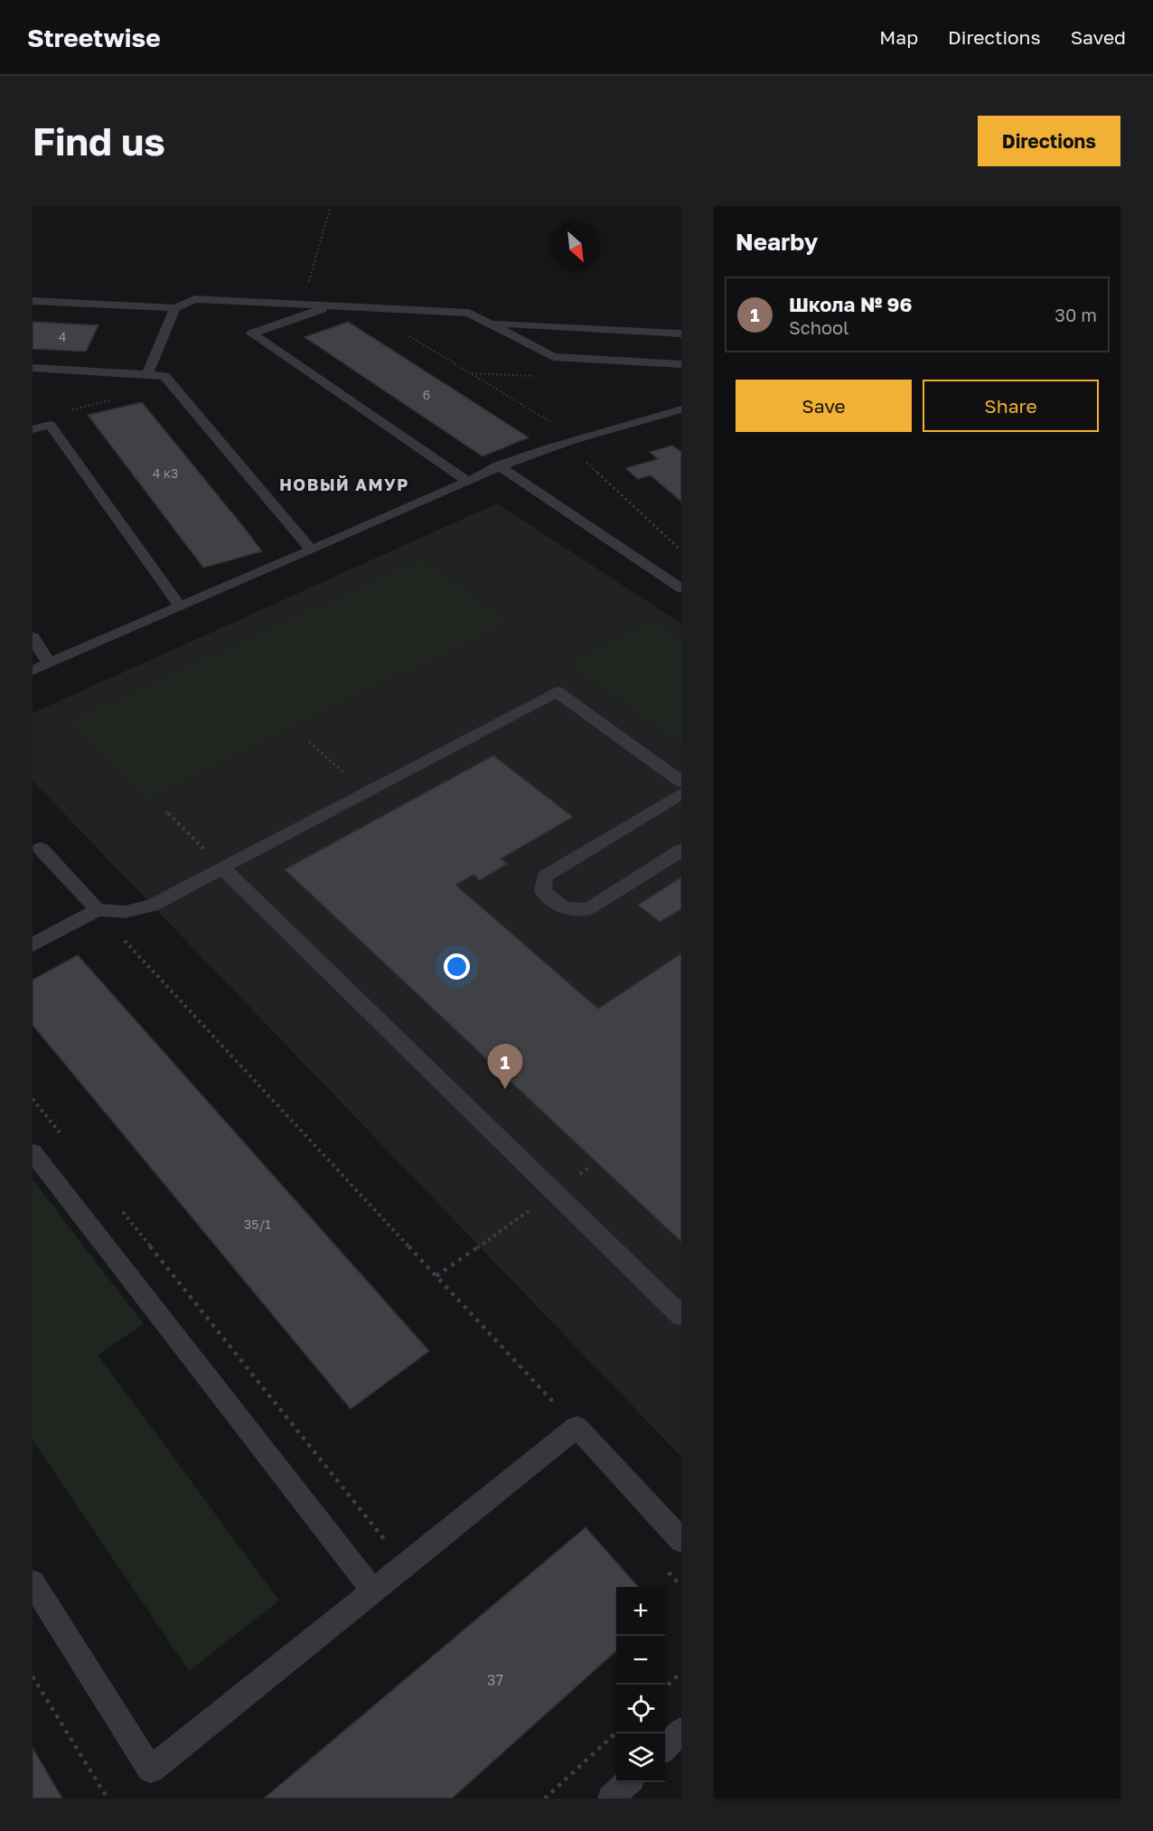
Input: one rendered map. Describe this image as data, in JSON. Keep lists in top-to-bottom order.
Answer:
{
  "districts": ["НОВЫЙ АМУР"],
  "house_numbers": [
    "4",
    "6",
    "4 к3",
    "35/1",
    "37"
  ],
  "north": "bottom right",
  "page": {
    "header": "Streetwise",
    "nav": ["Map", "Directions", "Saved"],
    "buttons": [
      "Directions",
      ["Save", "Share"]
    ],
    "title": "Find us",
    "heading": "Nearby",
    "list": [
      {
        "mark": "1",
        "name": "Школа № 96",
        "note": "School",
        "value": "30 m"
      }
    ],
    "pins": "1",
    "map_buttons": ["+", "−"]
  }
}
